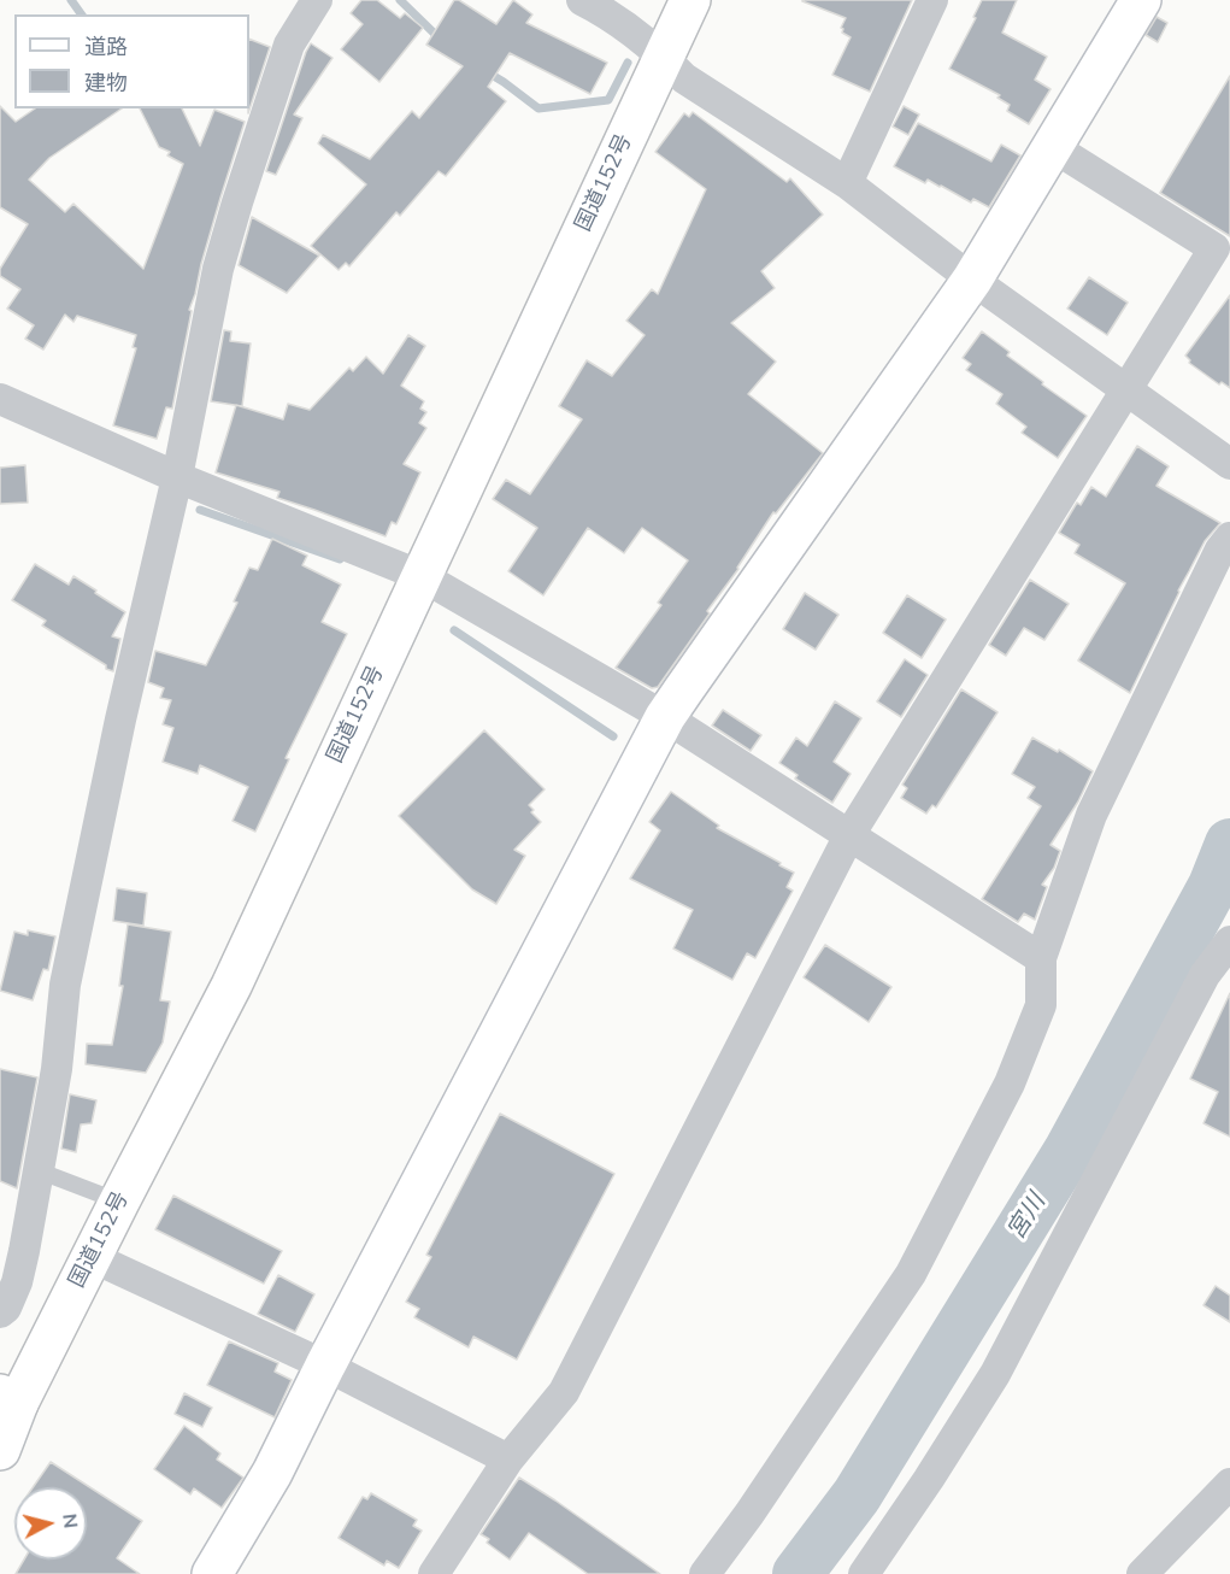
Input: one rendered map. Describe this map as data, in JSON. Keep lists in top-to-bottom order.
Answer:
{
  "streets": {
    "main road": ["国道152号"]
  },
  "water": ["宮川"],
  "legend": ["道路", "建物"],
  "north": "right"
}
